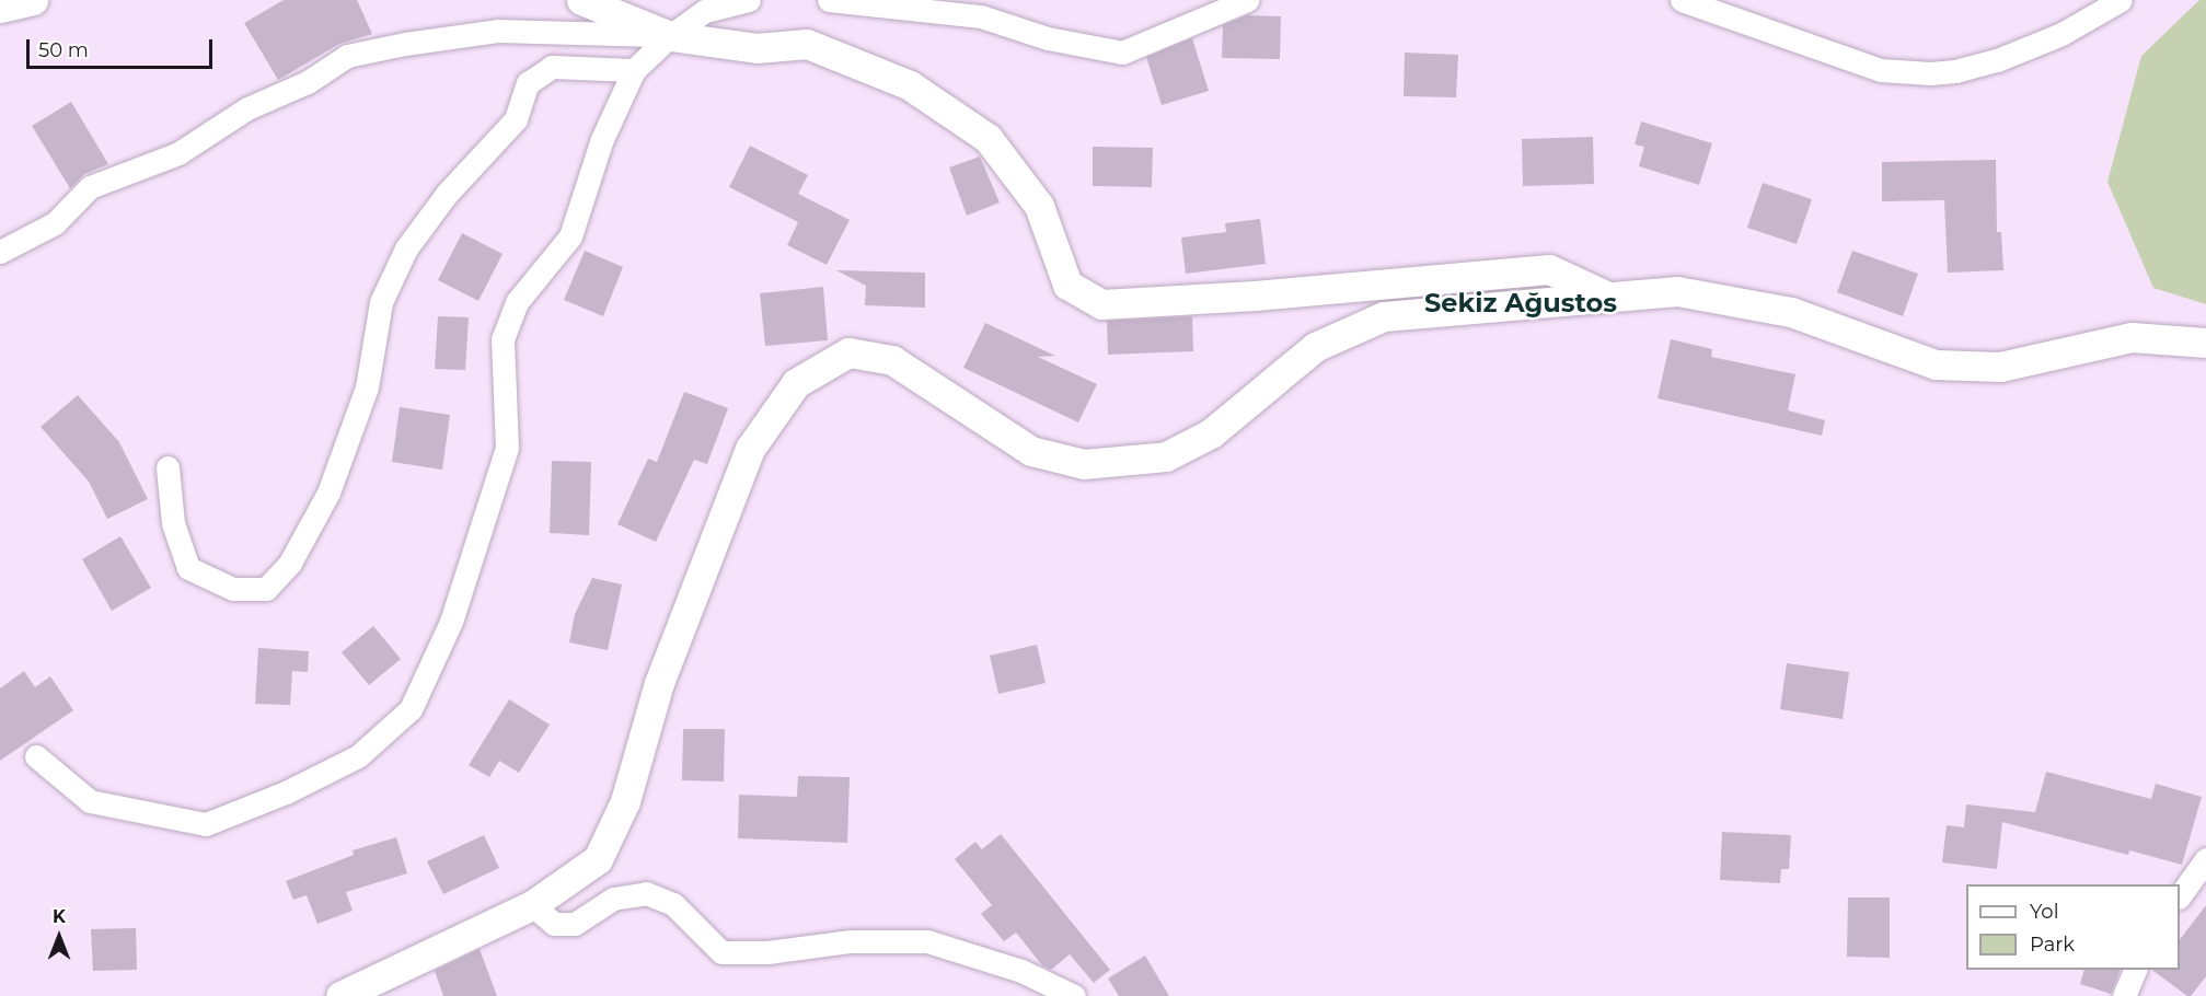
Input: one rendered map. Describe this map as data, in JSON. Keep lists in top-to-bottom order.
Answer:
{
  "districts": ["Sekiz Ağustos"],
  "legend": ["Yol", "Park"],
  "scale_bar": "50 m",
  "north": "top"
}
